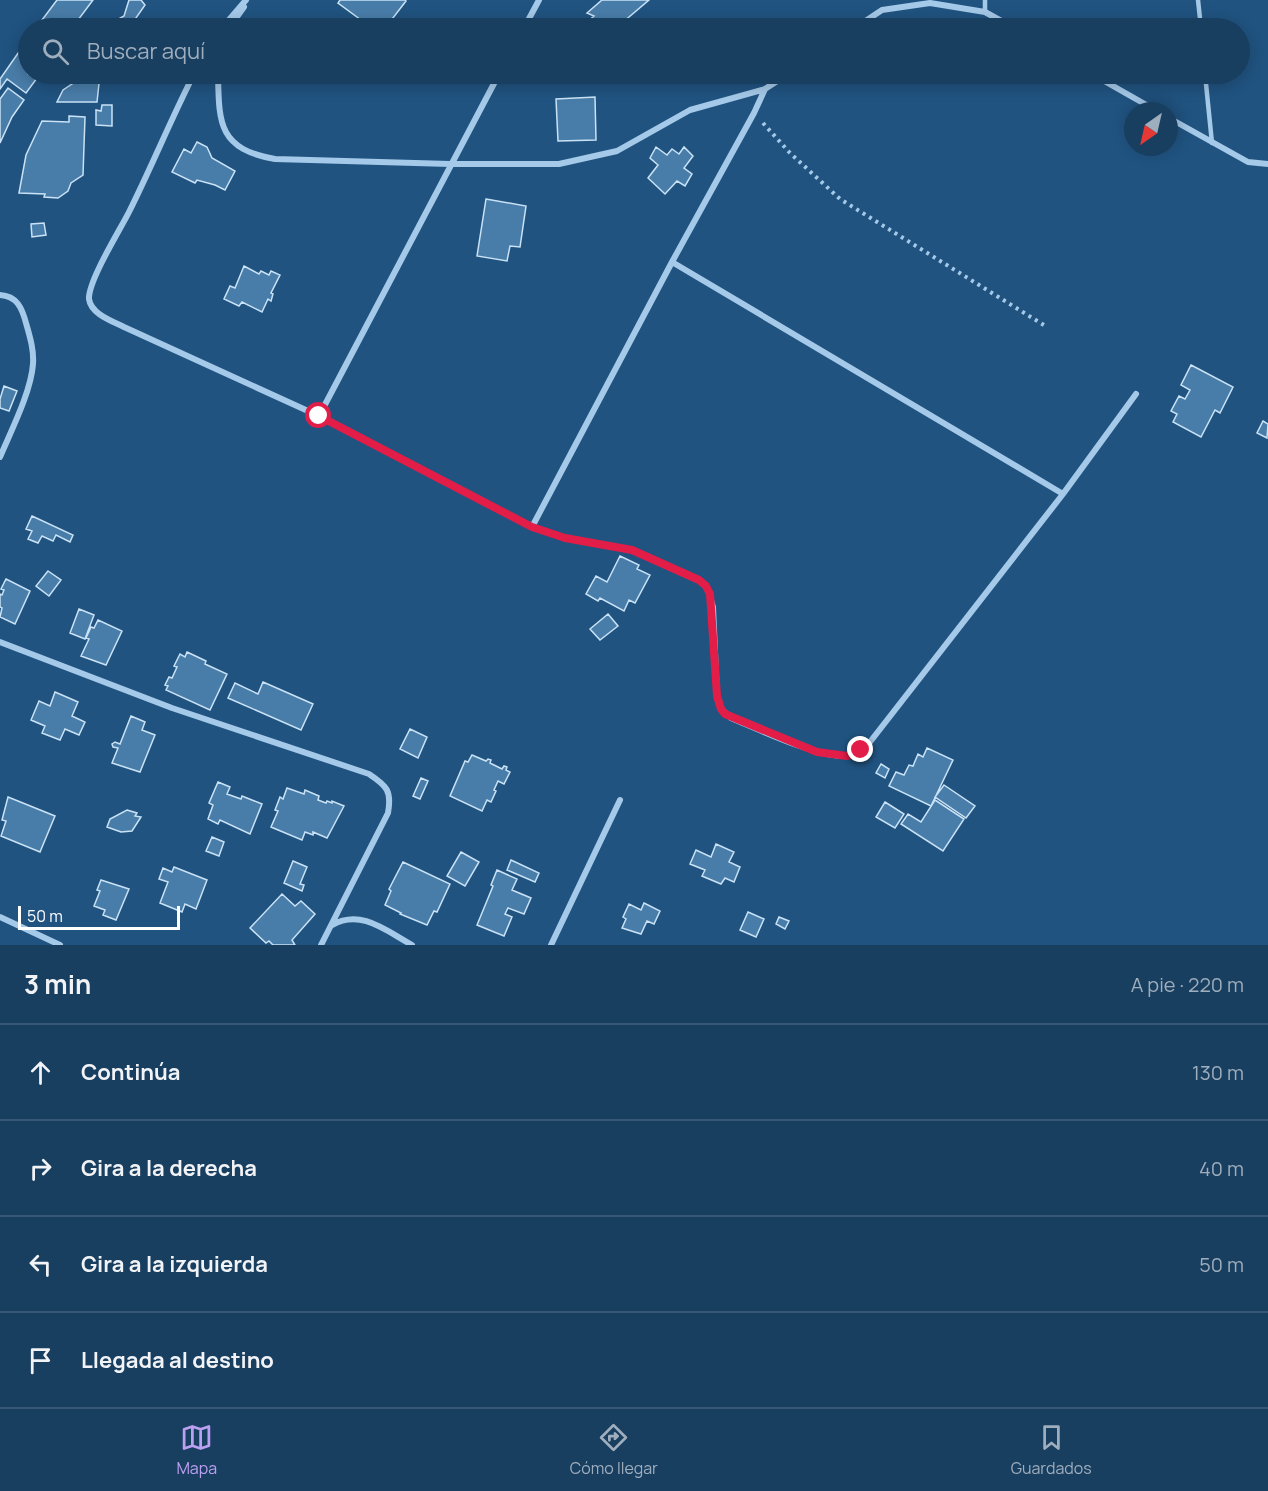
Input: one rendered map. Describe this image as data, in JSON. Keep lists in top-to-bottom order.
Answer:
{
  "scale_bar": "50 m",
  "north": "bottom left",
  "page": {
    "search": "Buscar aquí",
    "scale": "50 m",
    "heading": ["3 min", "A pie · 220 m"],
    "list": [
      ["Continúa", "130 m"],
      ["Gira a la derecha", "40 m"],
      ["Gira a la izquierda", "50 m"],
      "Llegada al destino"
    ],
    "nav": ["Mapa", "Cómo llegar", "Guardados"]
  }
}
